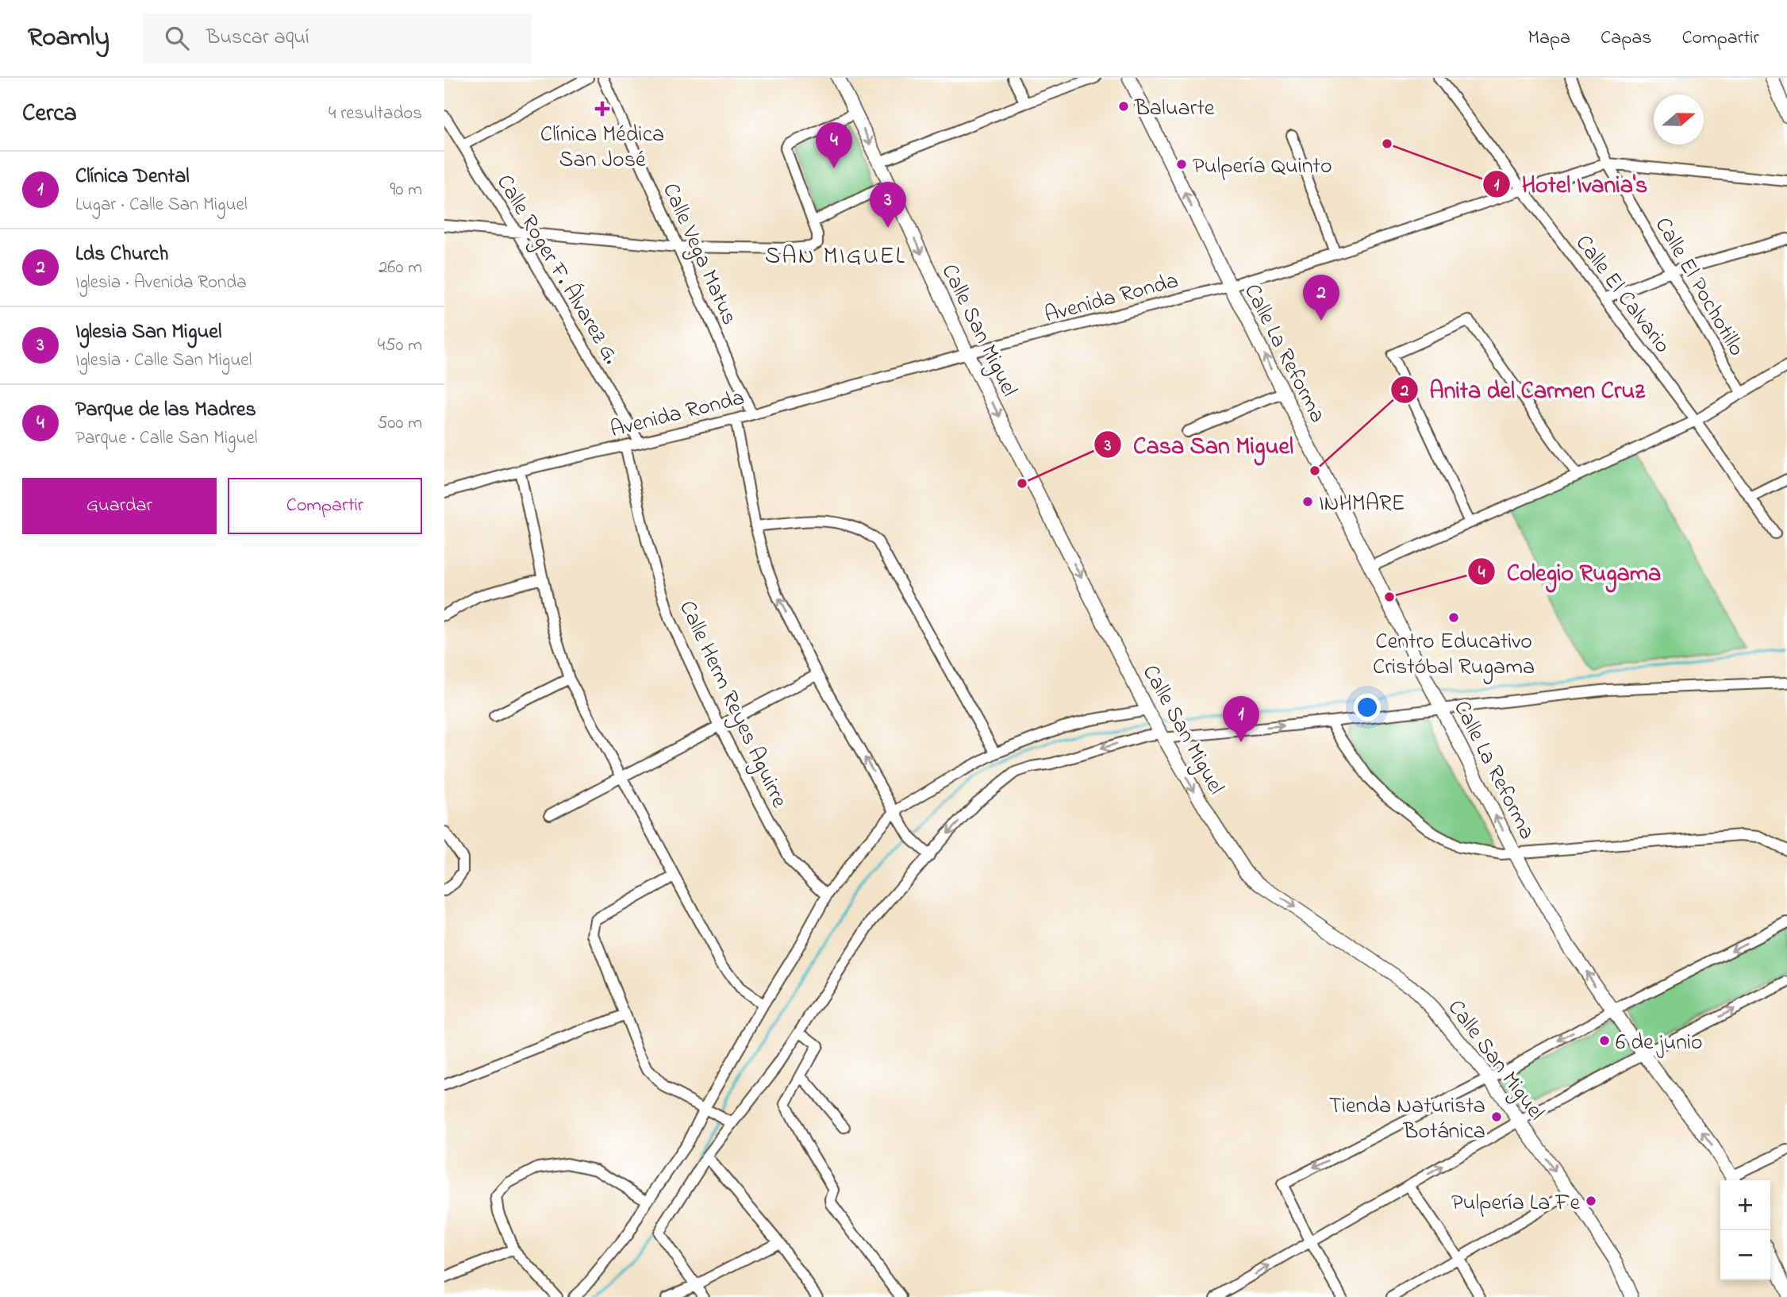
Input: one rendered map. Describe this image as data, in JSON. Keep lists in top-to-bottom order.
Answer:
{
  "streets": {
    "street": [
      "Calle Vega Matus",
      "Calle Roger F. Álvarez G.",
      "Calle El Pochotillo",
      "Calle El Calvario",
      "Avenida Ronda",
      "Calle San Miguel",
      "Calle La Reforma",
      "Calle Herm Reyes Aguirre"
    ]
  },
  "crossings": [
    ["Calle Vega Matus", "Avenida Ronda"],
    ["Calle Roger F. Álvarez G.", "Avenida Ronda"],
    ["Calle El Pochotillo", "Avenida Ronda"],
    ["Calle El Calvario", "Avenida Ronda"],
    ["Avenida Ronda", "Calle San Miguel"],
    ["Avenida Ronda", "Calle La Reforma"],
    ["Avenida Ronda", "Calle Herm Reyes Aguirre"]
  ],
  "one_way": ["Calle San Miguel", "Calle La Reforma"],
  "districts": ["SAN MIGUEL"],
  "places": {
    "other": [
      "Baluarte",
      "Hotel Ivania's",
      "Pulpería Quinto",
      "Anita del Carmen Cruz",
      "Casa San Miguel",
      "INHMARE",
      "Colegio Rugama",
      "Centro Educativo Cristóbal Rugama",
      "6 de junio",
      "Tienda Naturista Botánica",
      "Pulpería La Fe"
    ],
    "health": ["Clínica Médica San José"]
  },
  "north": "right",
  "page": {
    "header": "Roamly",
    "search": "Buscar aquí",
    "nav": ["Mapa", "Capas", "Compartir"],
    "heading": ["Cerca", "4 resultados"],
    "pins": [
      "4",
      "3",
      "2",
      "1"
    ],
    "list": [
      {
        "mark": "1",
        "name": "Clínica Dental",
        "note": "Lugar · Calle San Miguel",
        "value": "90 m"
      },
      {
        "mark": "2",
        "name": "Lds Church",
        "note": "Iglesia · Avenida Ronda",
        "value": "260 m"
      },
      {
        "mark": "3",
        "name": "Iglesia San Miguel",
        "note": "Iglesia · Calle San Miguel",
        "value": "450 m"
      },
      {
        "mark": "4",
        "name": "Parque de las Madres",
        "note": "Parque · Calle San Miguel",
        "value": "500 m"
      }
    ],
    "buttons": ["Guardar", "Compartir"],
    "map_buttons": ["+", "−"]
  }
}
